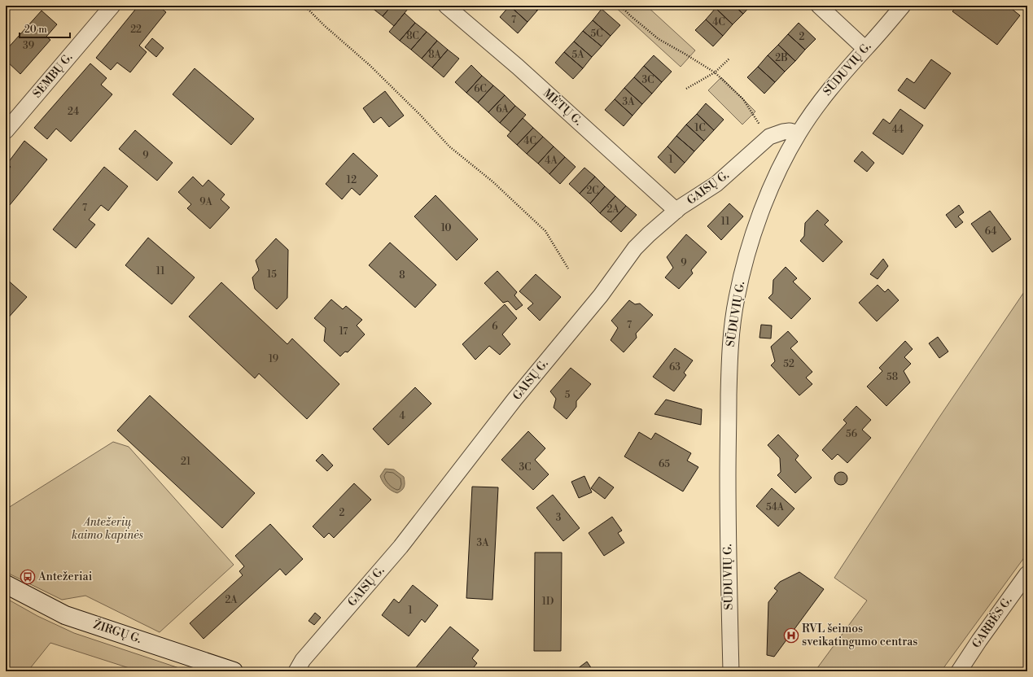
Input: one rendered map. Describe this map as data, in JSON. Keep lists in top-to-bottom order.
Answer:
{
  "streets": {
    "street": [
      "SŪDUVIŲ G.",
      "SEMBŲ G.",
      "MĖTŲ G.",
      "GAISŲ G.",
      "GARBĖS G.",
      "ŽIRGŲ G."
    ]
  },
  "crossings": [
    ["SŪDUVIŲ G.", "GAISŲ G."],
    ["MĖTŲ G.", "GAISŲ G."]
  ],
  "parks": ["Antežerių kaimo kapinės"],
  "places": {
    "bus stop": ["Antežeriai"],
    "hospital": ["RVL šeimos sveikatingumo centras"]
  },
  "house_numbers": [
    "7",
    "4C",
    "22",
    "5C",
    "8C",
    "2",
    "39",
    "8A",
    "5A",
    "2B",
    "3C",
    "6C",
    "3A",
    "6A",
    "24",
    "1C",
    "44",
    "4C",
    "9",
    "1",
    "4A",
    "12",
    "2C",
    "9A",
    "7",
    "2A",
    "11",
    "10",
    "64",
    "9",
    "11",
    "15",
    "8",
    "7",
    "6",
    "17",
    "19",
    "52",
    "63",
    "58",
    "5",
    "4",
    "56",
    "21",
    "65",
    "3C",
    "54A",
    "2",
    "3",
    "3A",
    "2A",
    "1D",
    "1"
  ],
  "scale_bar": "20 m"
}
